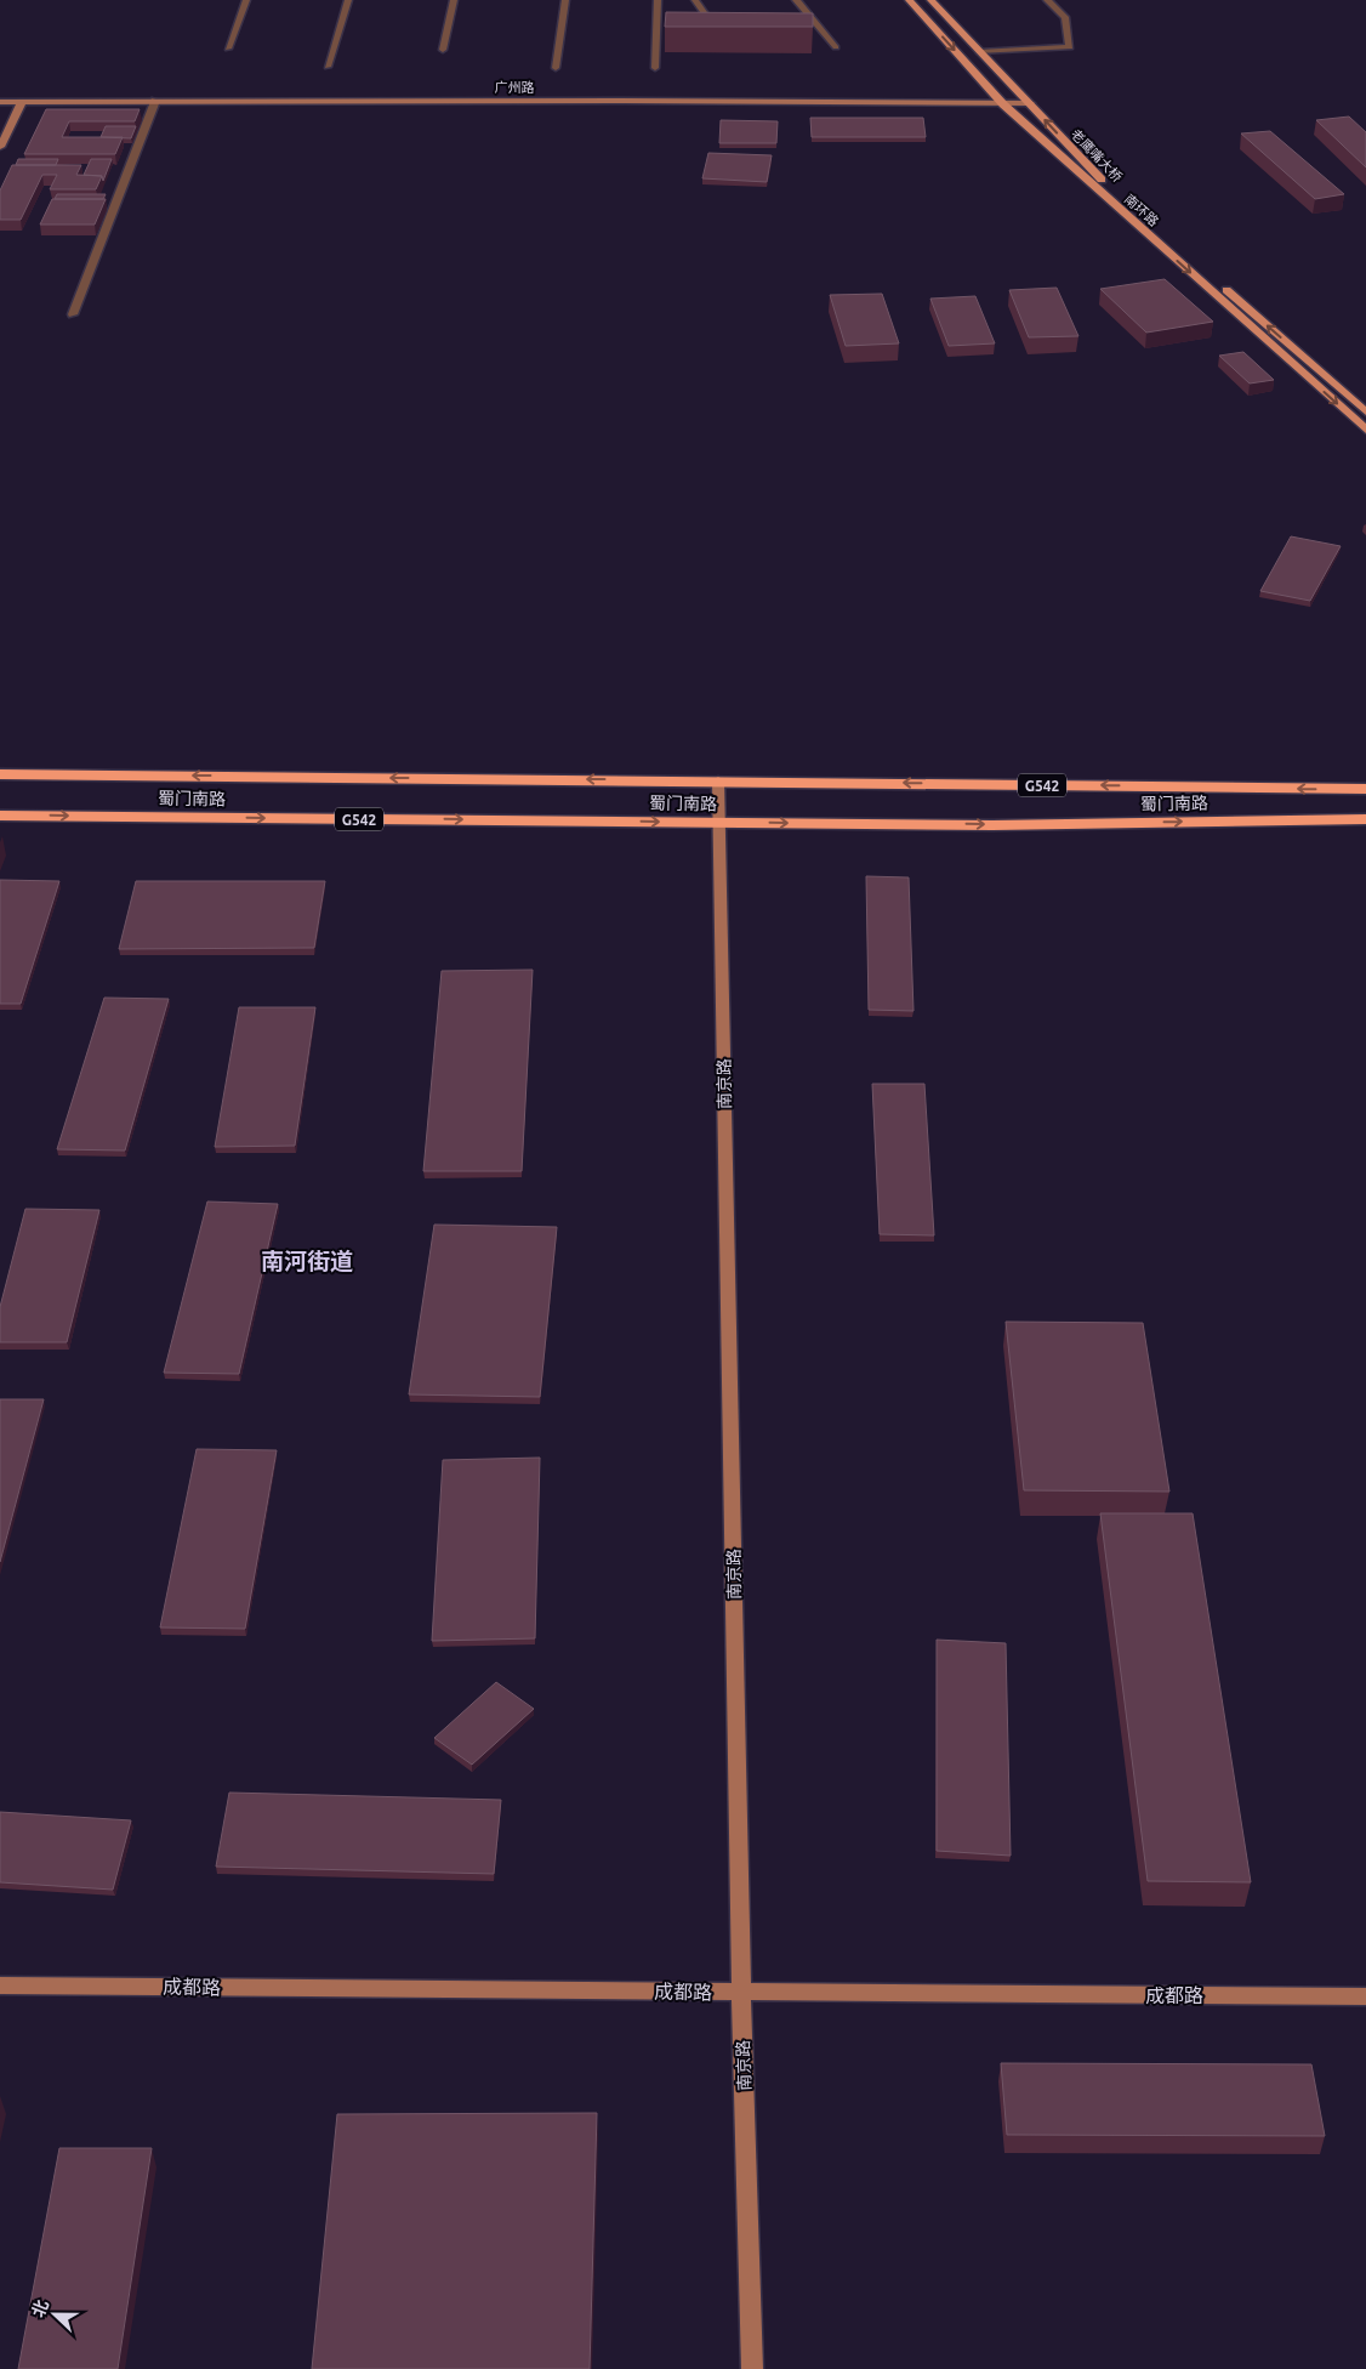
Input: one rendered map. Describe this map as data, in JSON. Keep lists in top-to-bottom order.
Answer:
{
  "streets": {
    "highway": ["G542", "蜀门南路"],
    "main road": ["老鹰嘴大桥", "南环路"],
    "street": ["广州路", "南京路", "成都路"]
  },
  "crossings": [
    ["广州路", "老鹰嘴大桥"],
    ["广州路", "南环路"],
    ["蜀门南路", "南京路"],
    ["南京路", "成都路"]
  ],
  "one_way": ["老鹰嘴大桥", "南环路"],
  "districts": ["南河街道"],
  "north": "left"
}
